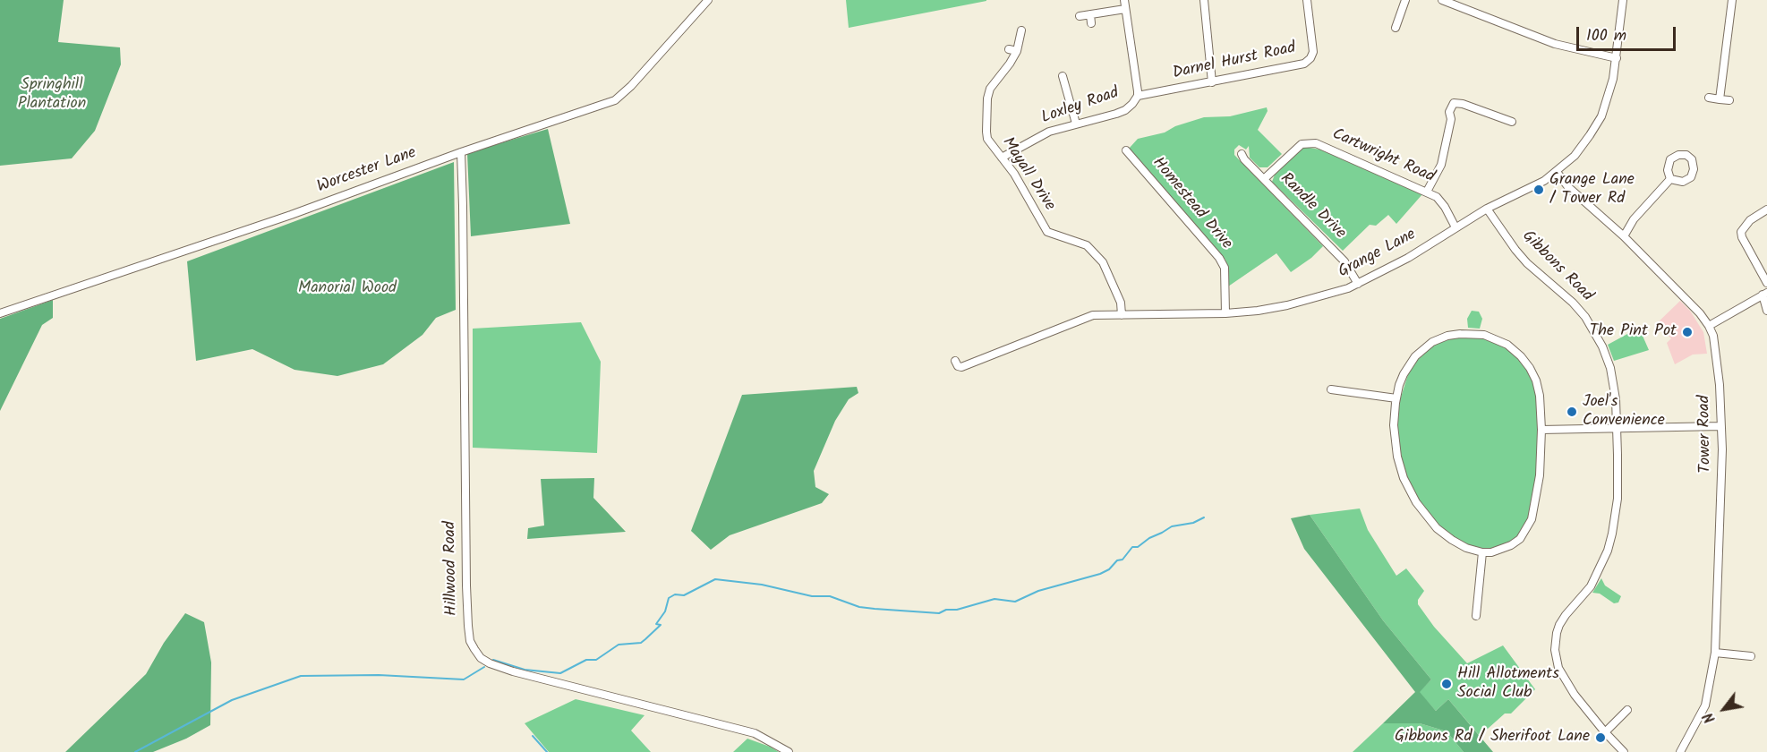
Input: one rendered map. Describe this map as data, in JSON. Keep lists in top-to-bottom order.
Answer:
{
  "streets": {
    "street": [
      "Darnel Hurst Road",
      "Loxley Road",
      "Cartwright Road",
      "Worcester Lane",
      "Mayall Drive",
      "Homestead Drive",
      "Randle Drive",
      "Grange Lane",
      "Gibbons Road",
      "Tower Road",
      "Hillwood Road"
    ]
  },
  "crossings": [
    ["Darnel Hurst Road", "Loxley Road"],
    ["Loxley Road", "Mayall Drive"],
    ["Cartwright Road", "Randle Drive"],
    ["Cartwright Road", "Grange Lane"],
    ["Worcester Lane", "Hillwood Road"],
    ["Mayall Drive", "Grange Lane"],
    ["Homestead Drive", "Grange Lane"],
    ["Randle Drive", "Grange Lane"],
    ["Grange Lane", "Gibbons Road"],
    ["Grange Lane", "Tower Road"]
  ],
  "parks": ["Springhill Plantation", "Manorial Wood"],
  "places": [
    "Grange Lane / Tower Rd",
    "The Pint Pot",
    "Joel's Convenience",
    "Hill Allotments Social Club",
    "Gibbons Rd / Sherifoot Lane"
  ],
  "scale_bar": "100 m",
  "north": "bottom left"
}
